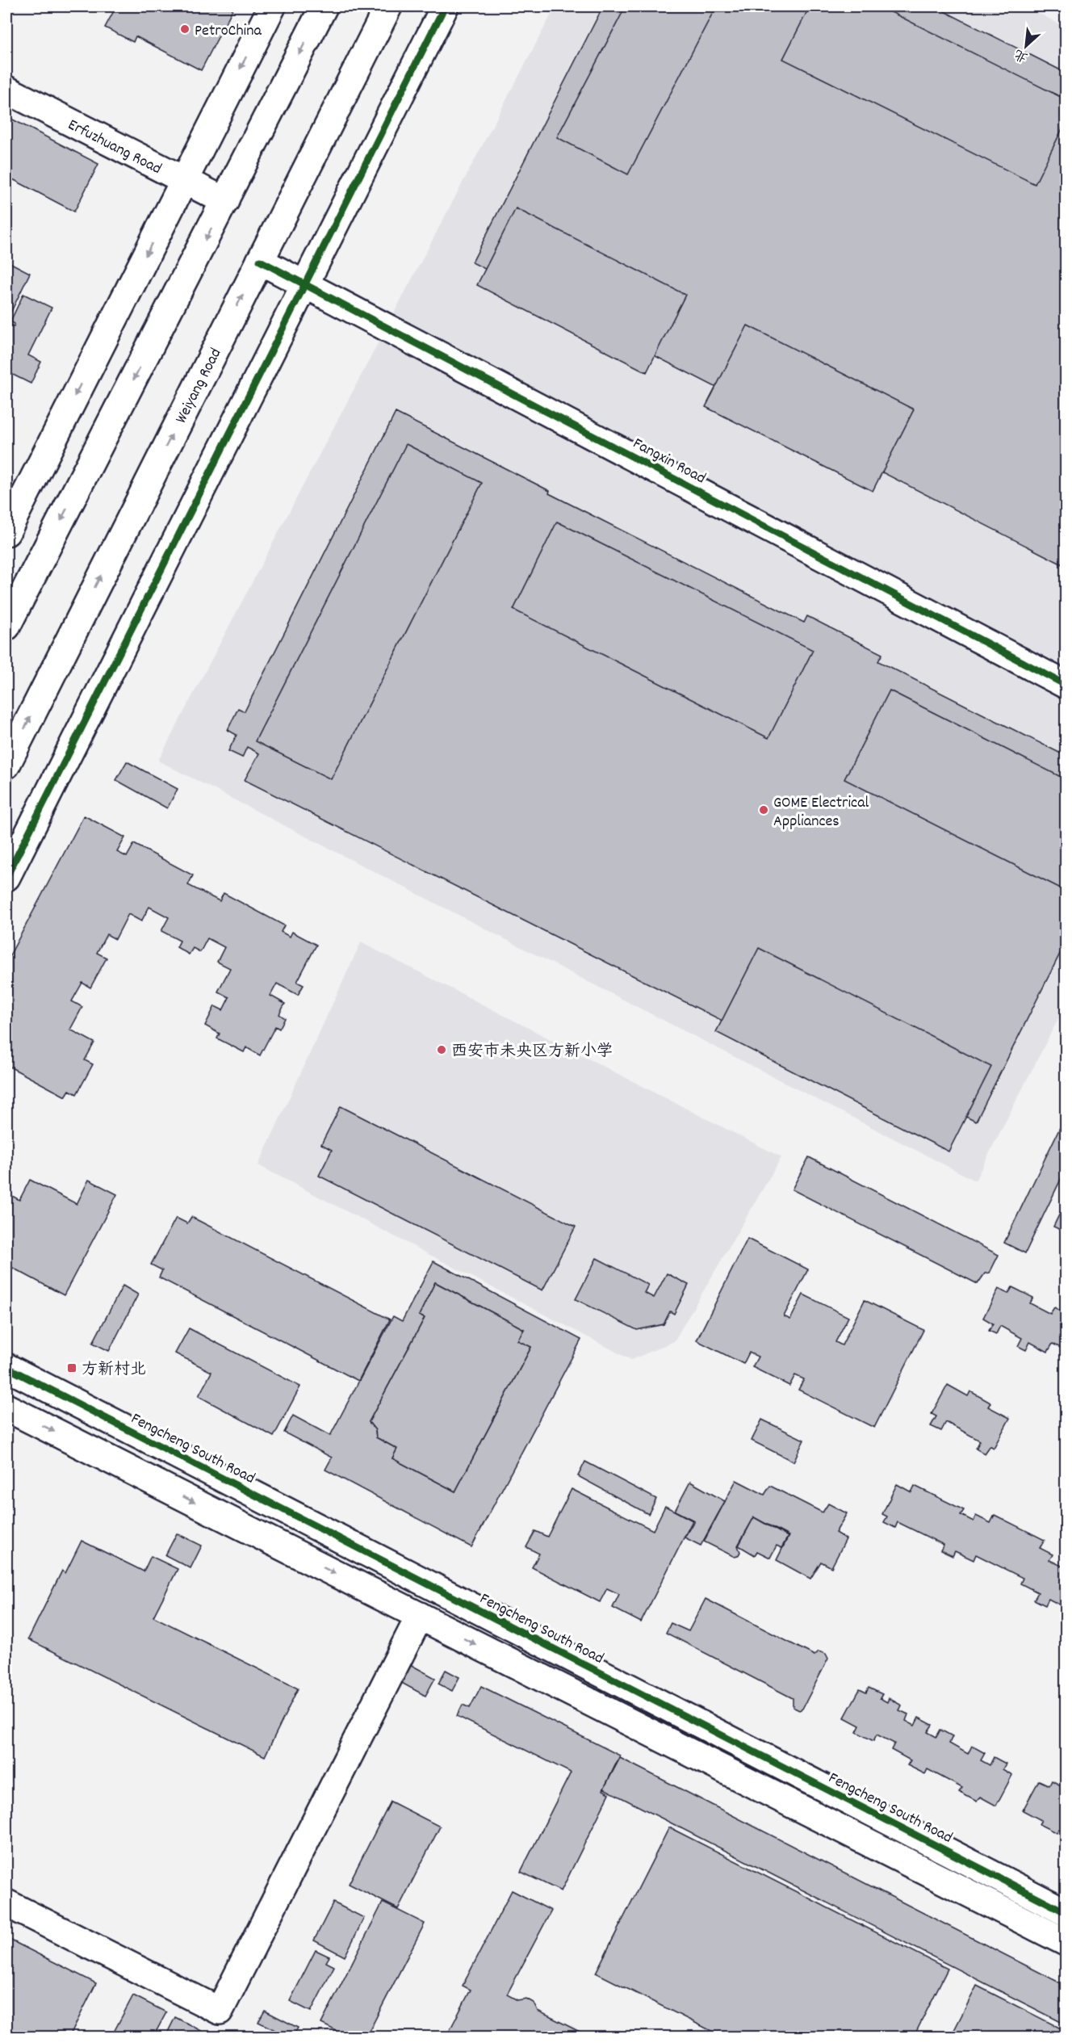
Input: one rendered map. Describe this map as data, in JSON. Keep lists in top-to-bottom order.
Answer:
{
  "streets": {
    "street": [
      "Erfuzhuang Road",
      "Weiyang Road",
      "Fangxin Road",
      "Fengcheng South Road"
    ]
  },
  "crossings": [
    ["Weiyang Road", "Fangxin Road"]
  ],
  "places": {
    "other": ["PetroChina", "GOME Electrical Appliances", "西安市未央区方新小学"],
    "transit": ["方新村北"]
  },
  "north": "bottom left"
}
